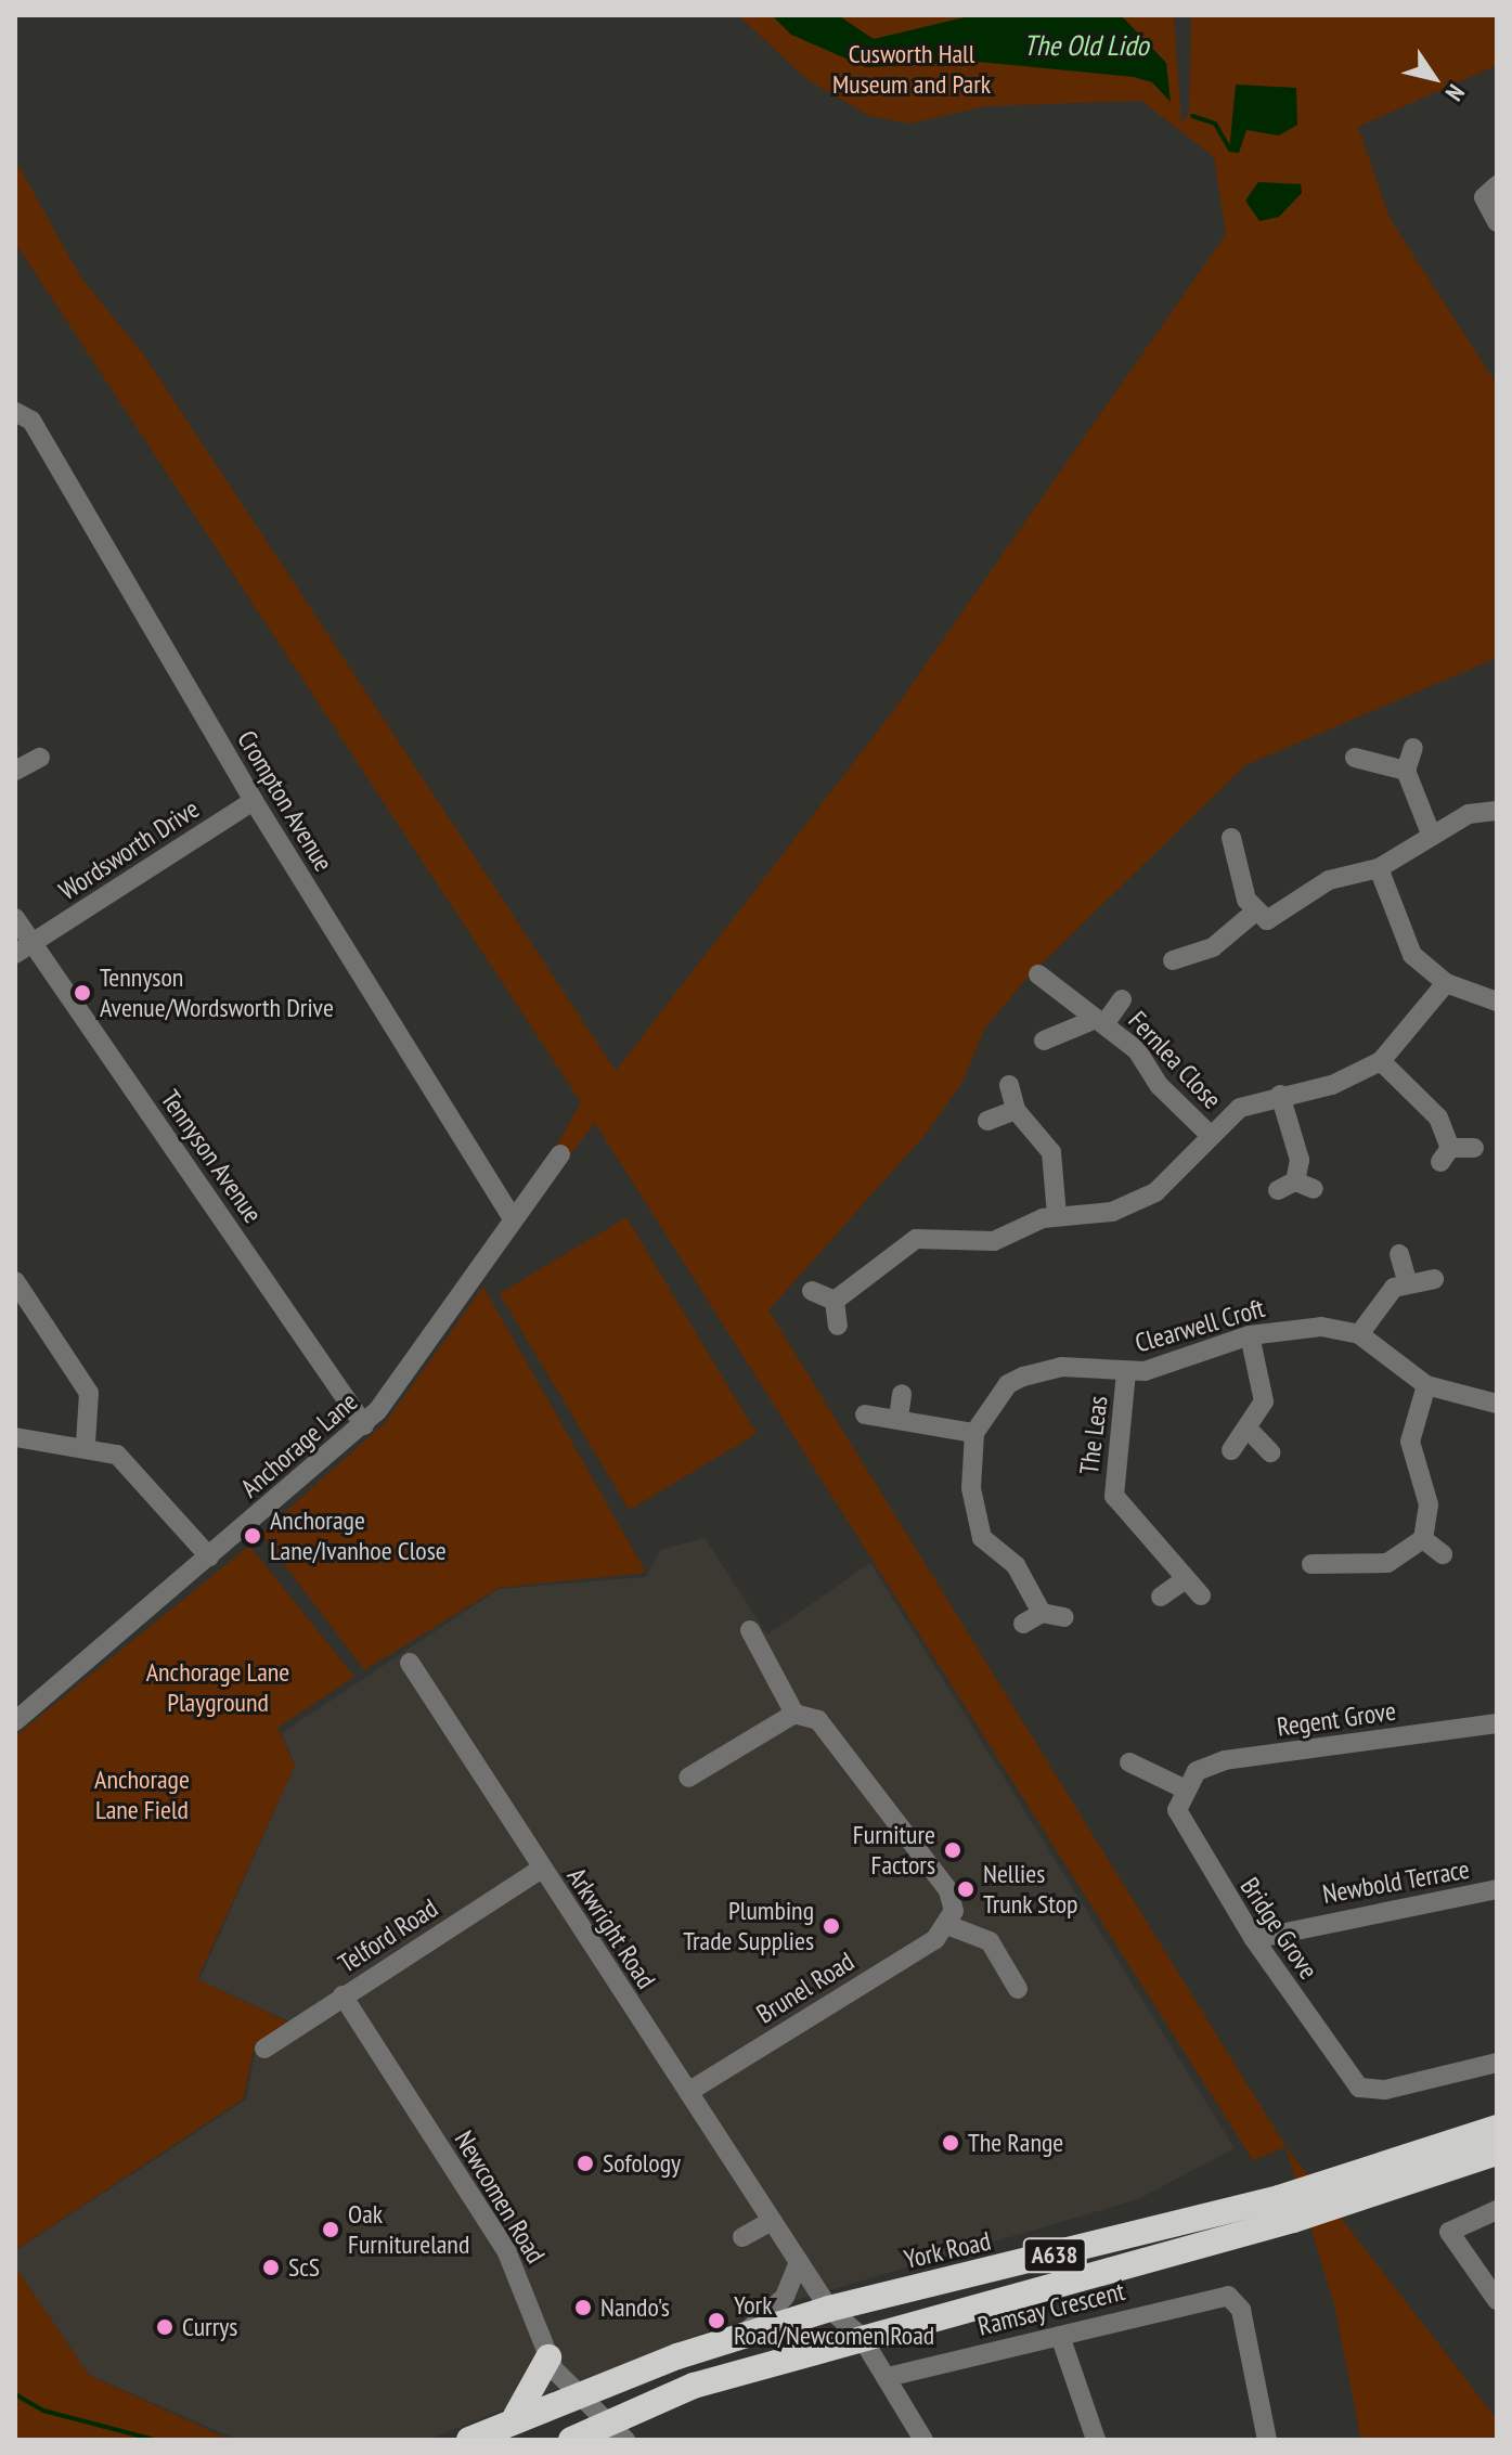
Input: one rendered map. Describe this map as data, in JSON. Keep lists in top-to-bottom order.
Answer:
{
  "streets": {
    "highway": ["York Road", "A638"],
    "street": [
      "Crompton Avenue",
      "Wordsworth Drive",
      "Fernlea Close",
      "Tennyson Avenue",
      "Clearwell Croft",
      "The Leas",
      "Anchorage Lane",
      "Regent Grove",
      "Newbold Terrace",
      "Arkwright Road",
      "Bridge Grove",
      "Telford Road",
      "Brunel Road",
      "Newcomen Road",
      "Ramsay Crescent"
    ]
  },
  "crossings": [
    ["Crompton Avenue", "Wordsworth Drive"],
    ["Crompton Avenue", "Anchorage Lane"],
    ["Wordsworth Drive", "Tennyson Avenue"],
    ["Tennyson Avenue", "Anchorage Lane"],
    ["Clearwell Croft", "The Leas"],
    ["Regent Grove", "Bridge Grove"],
    ["Newbold Terrace", "Bridge Grove"],
    ["Arkwright Road", "Telford Road"],
    ["Arkwright Road", "Brunel Road"],
    ["Arkwright Road", "York Road"],
    ["Arkwright Road", "Ramsay Crescent"],
    ["Telford Road", "Newcomen Road"],
    ["Newcomen Road", "York Road"]
  ],
  "water": ["The Old Lido"],
  "parks": ["Cusworth Hall Museum and Park", "Anchorage Lane Playground", "Anchorage Lane Field"],
  "places": [
    "Tennyson Avenue/Wordsworth Drive",
    "Anchorage Lane/Ivanhoe Close",
    "Furniture Factors",
    "Nellies Trunk Stop",
    "Plumbing Trade Supplies",
    "The Range",
    "Sofology",
    "Oak Furnitureland",
    "ScS",
    "Nando's",
    "York Road/Newcomen Road",
    "Currys"
  ],
  "north": "bottom right"
}
